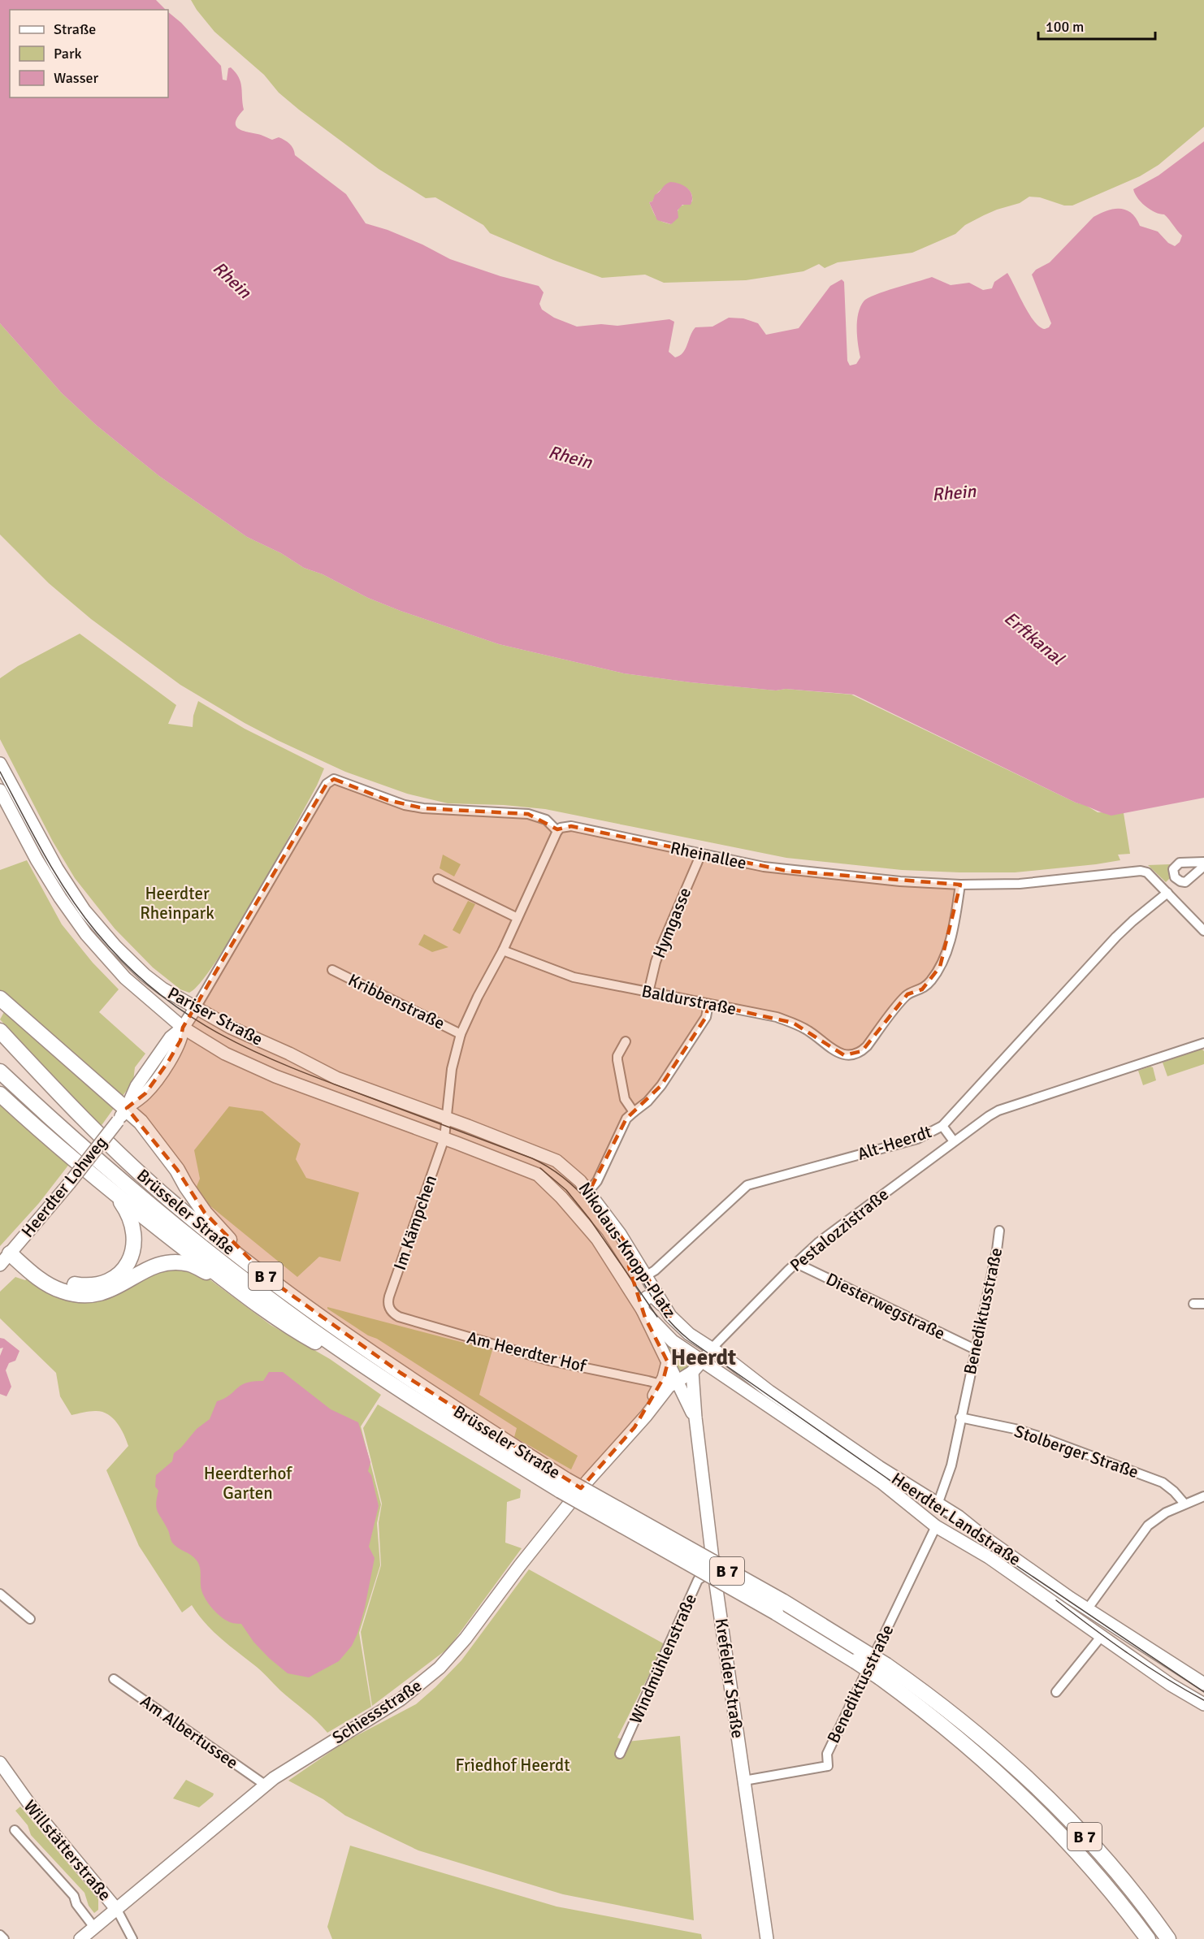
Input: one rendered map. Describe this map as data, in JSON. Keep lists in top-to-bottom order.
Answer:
{
  "streets": {
    "highway": ["Brüsseler Straße", "B 7"],
    "main road": [
      "Pariser Straße",
      "Heerdter Lohweg",
      "Nikolaus-Knopp-Platz",
      "Heerdter Landstraße",
      "Krefelder Straße",
      "Schiessstraße",
      "Willstätterstraße"
    ],
    "street": [
      "Rheinallee",
      "Hymgasse",
      "Baldurstraße",
      "Kribbenstraße",
      "Alt-Heerdt",
      "Im Kämpchen",
      "Pestalozzistraße",
      "Diesterwegstraße",
      "Benediktusstraße",
      "Am Heerdter Hof",
      "Stolberger Straße",
      "Windmühlenstraße",
      "Am Albertussee"
    ]
  },
  "crossings": [
    ["Rheinallee", "Hymgasse"],
    ["Rheinallee", "Baldurstraße"],
    ["Rheinallee", "Kribbenstraße"],
    ["Rheinallee", "Alt-Heerdt"],
    ["Hymgasse", "Baldurstraße"],
    ["Baldurstraße", "Kribbenstraße"],
    ["Kribbenstraße", "Pariser Straße"],
    ["Kribbenstraße", "Nikolaus-Knopp-Platz"],
    ["Pariser Straße", "Heerdter Lohweg"],
    ["Pariser Straße", "Im Kämpchen"],
    ["Pariser Straße", "Nikolaus-Knopp-Platz"],
    ["Alt-Heerdt", "Nikolaus-Knopp-Platz"],
    ["Brüsseler Straße", "B 7"],
    ["Im Kämpchen", "Nikolaus-Knopp-Platz"],
    ["Im Kämpchen", "Am Heerdter Hof"],
    ["Pestalozzistraße", "Nikolaus-Knopp-Platz"],
    ["Pestalozzistraße", "Diesterwegstraße"],
    ["Pestalozzistraße", "Heerdter Landstraße"],
    ["Nikolaus-Knopp-Platz", "Am Heerdter Hof"],
    ["Nikolaus-Knopp-Platz", "Heerdter Landstraße"],
    ["Nikolaus-Knopp-Platz", "Krefelder Straße"],
    ["Nikolaus-Knopp-Platz", "Schiessstraße"],
    ["Diesterwegstraße", "Benediktusstraße"],
    ["Benediktusstraße", "Stolberger Straße"],
    ["Benediktusstraße", "Heerdter Landstraße"],
    ["Benediktusstraße", "Krefelder Straße"],
    ["Am Heerdter Hof", "Krefelder Straße"],
    ["Am Heerdter Hof", "Schiessstraße"],
    ["Windmühlenstraße", "Krefelder Straße"],
    ["Krefelder Straße", "Schiessstraße"],
    ["Schiessstraße", "Am Albertussee"],
    ["Schiessstraße", "Willstätterstraße"]
  ],
  "districts": ["Heerdt"],
  "water": ["Rhein", "Erftkanal"],
  "parks": ["Heerdter Rheinpark", "Heerdterhof Garten", "Friedhof Heerdt"],
  "legend": ["Straße", "Park", "Wasser"],
  "scale_bar": "100 m"
}
